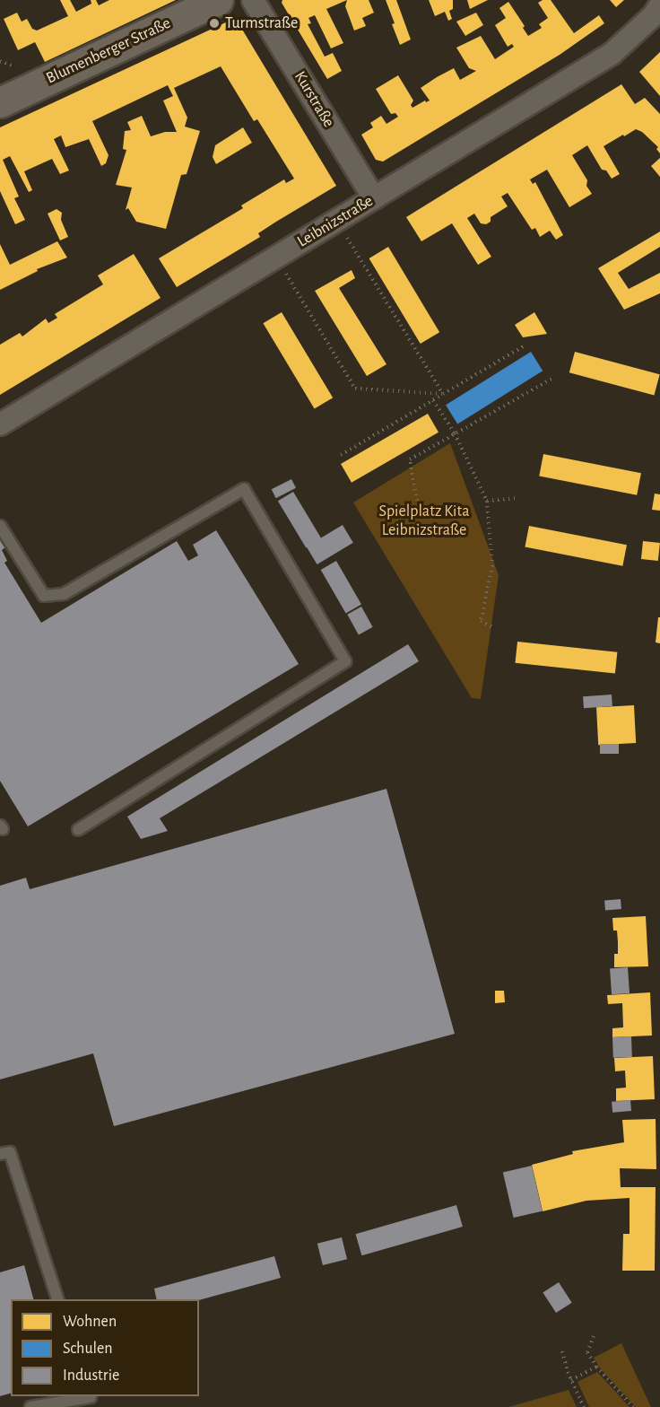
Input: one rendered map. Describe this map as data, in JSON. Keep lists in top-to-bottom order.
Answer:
{
  "streets": {
    "street": ["Blumenberger Straße", "Kurstraße", "Leibnizstraße"]
  },
  "crossings": [
    ["Kurstraße", "Leibnizstraße"]
  ],
  "parks": ["Spielplatz Kita Leibnizstraße"],
  "places": ["Turmstraße"],
  "legend": ["Wohnen", "Schulen", "Industrie"]
}
